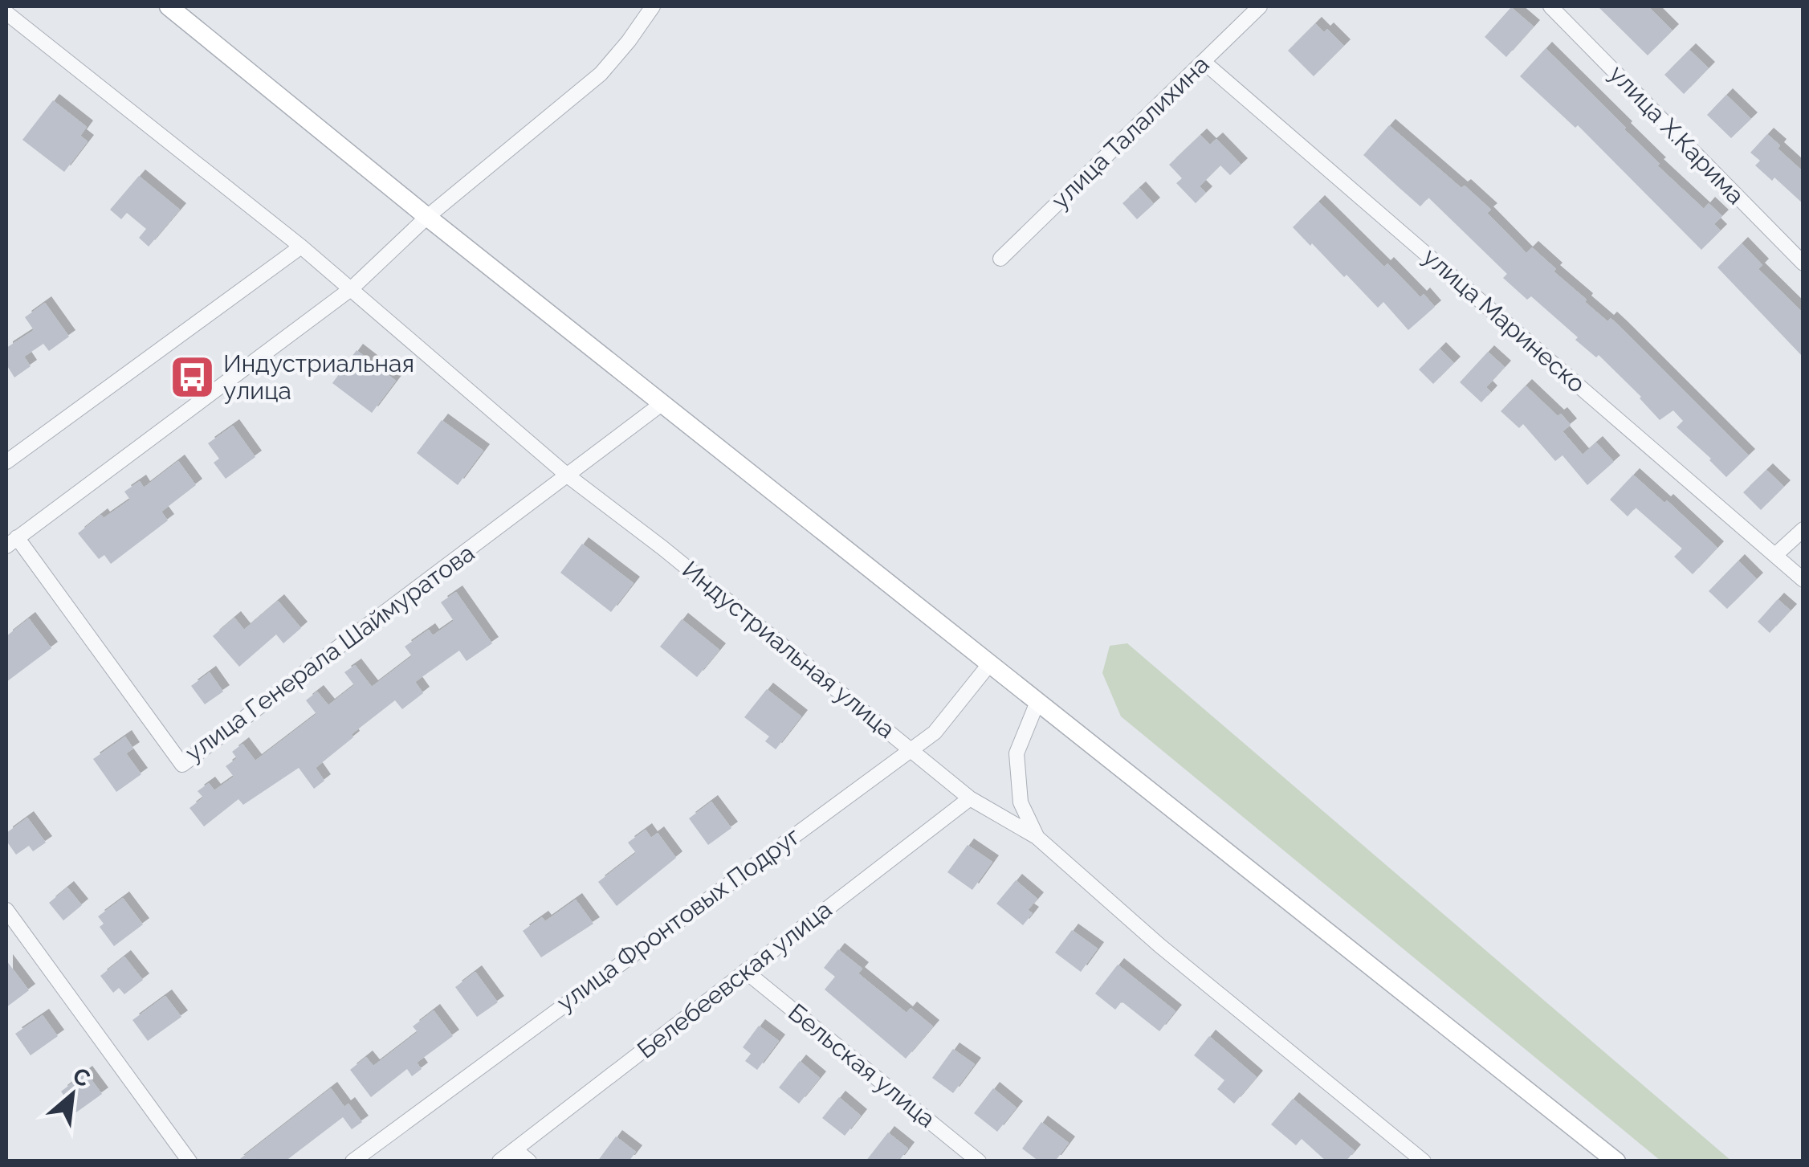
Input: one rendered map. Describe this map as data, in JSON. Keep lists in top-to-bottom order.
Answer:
{
  "streets": {
    "street": [
      "улица Талалихина",
      "улица Х.Карима",
      "улица Маринеско",
      "Индустриальная улица",
      "улица Генерала Шаймуратова",
      "улица Фронтовых Подруг",
      "Белебеевская улица",
      "Бельская улица"
    ]
  },
  "crossings": [
    ["улица Талалихина", "улица Маринеско"],
    ["Индустриальная улица", "улица Генерала Шаймуратова"],
    ["Индустриальная улица", "улица Фронтовых Подруг"],
    ["Индустриальная улица", "Белебеевская улица"],
    ["Белебеевская улица", "Бельская улица"]
  ],
  "places": {
    "bus stop": ["Индустриальная улица"]
  },
  "north": "top right"
}
